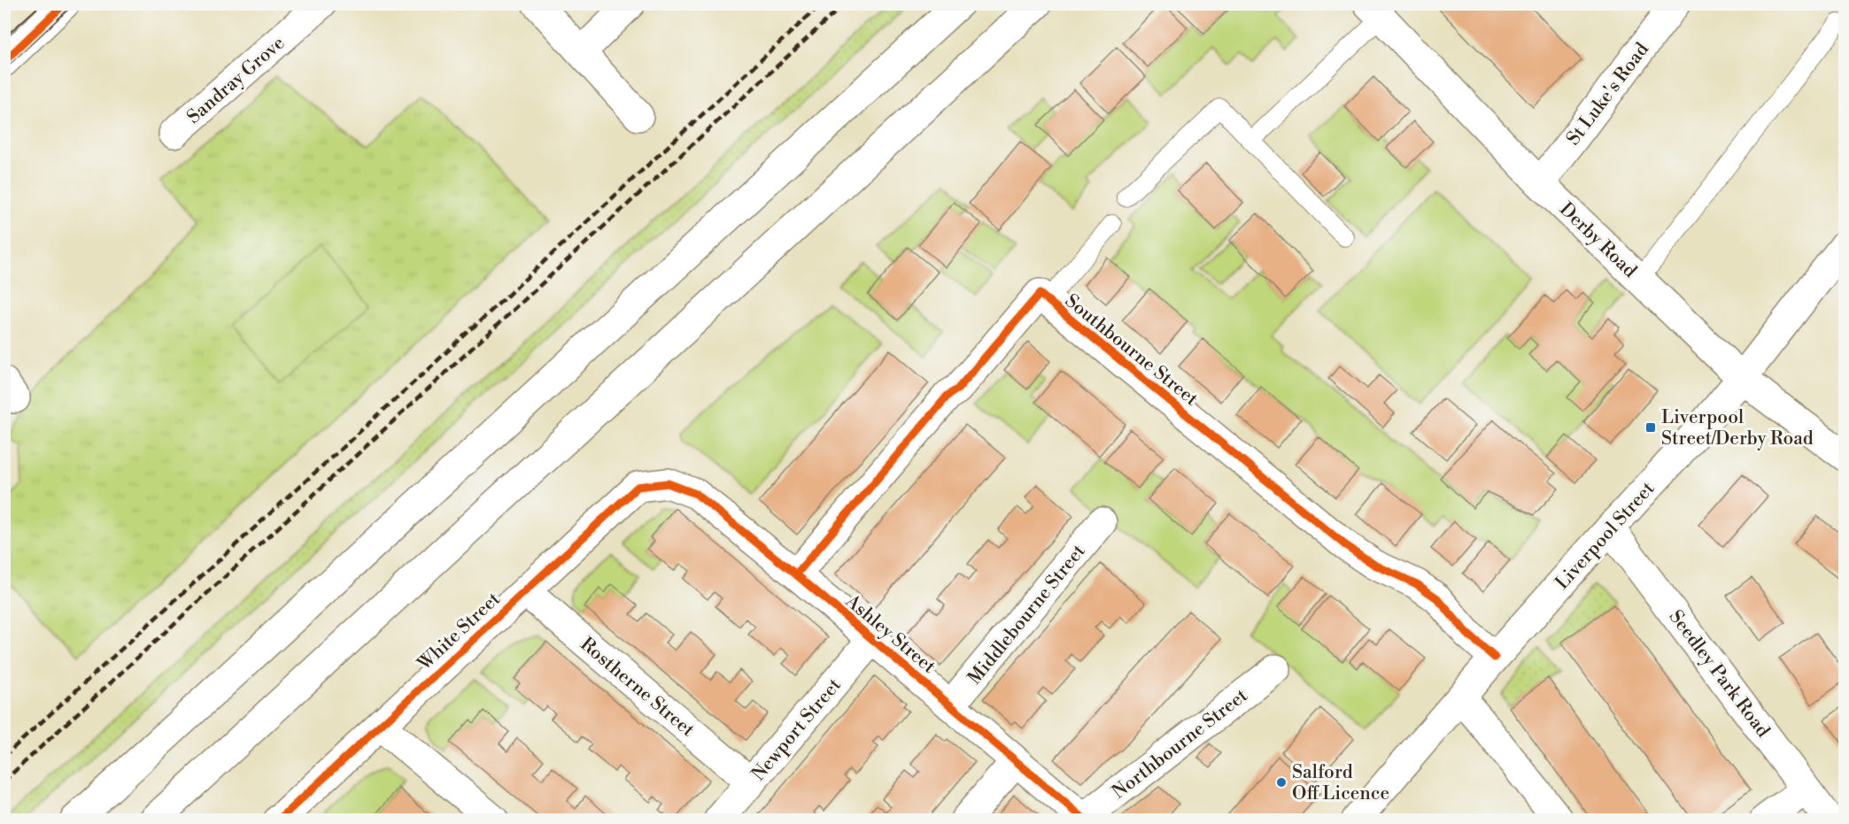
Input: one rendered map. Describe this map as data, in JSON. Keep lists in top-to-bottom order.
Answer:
{
  "streets": {
    "main road": [
      "Sandray Grove",
      "St Luke's Road",
      "Derby Road",
      "Southbourne Street",
      "Liverpool Street",
      "Middlebourne Street",
      "White Street",
      "Ashley Street",
      "Seedley Park Road",
      "Rostherne Street",
      "Newport Street",
      "Northbourne Street"
    ]
  },
  "crossings": [
    ["St Luke's Road", "Derby Road"],
    ["Derby Road", "Liverpool Street"],
    ["Southbourne Street", "Liverpool Street"],
    ["Southbourne Street", "Ashley Street"],
    ["Liverpool Street", "Seedley Park Road"],
    ["Middlebourne Street", "Ashley Street"],
    ["White Street", "Ashley Street"],
    ["White Street", "Rostherne Street"],
    ["Ashley Street", "Newport Street"],
    ["Ashley Street", "Northbourne Street"],
    ["Rostherne Street", "Newport Street"]
  ],
  "places": {
    "transit": ["Liverpool Street/Derby Road"],
    "other": ["Salford Off Licence"]
  }
}
